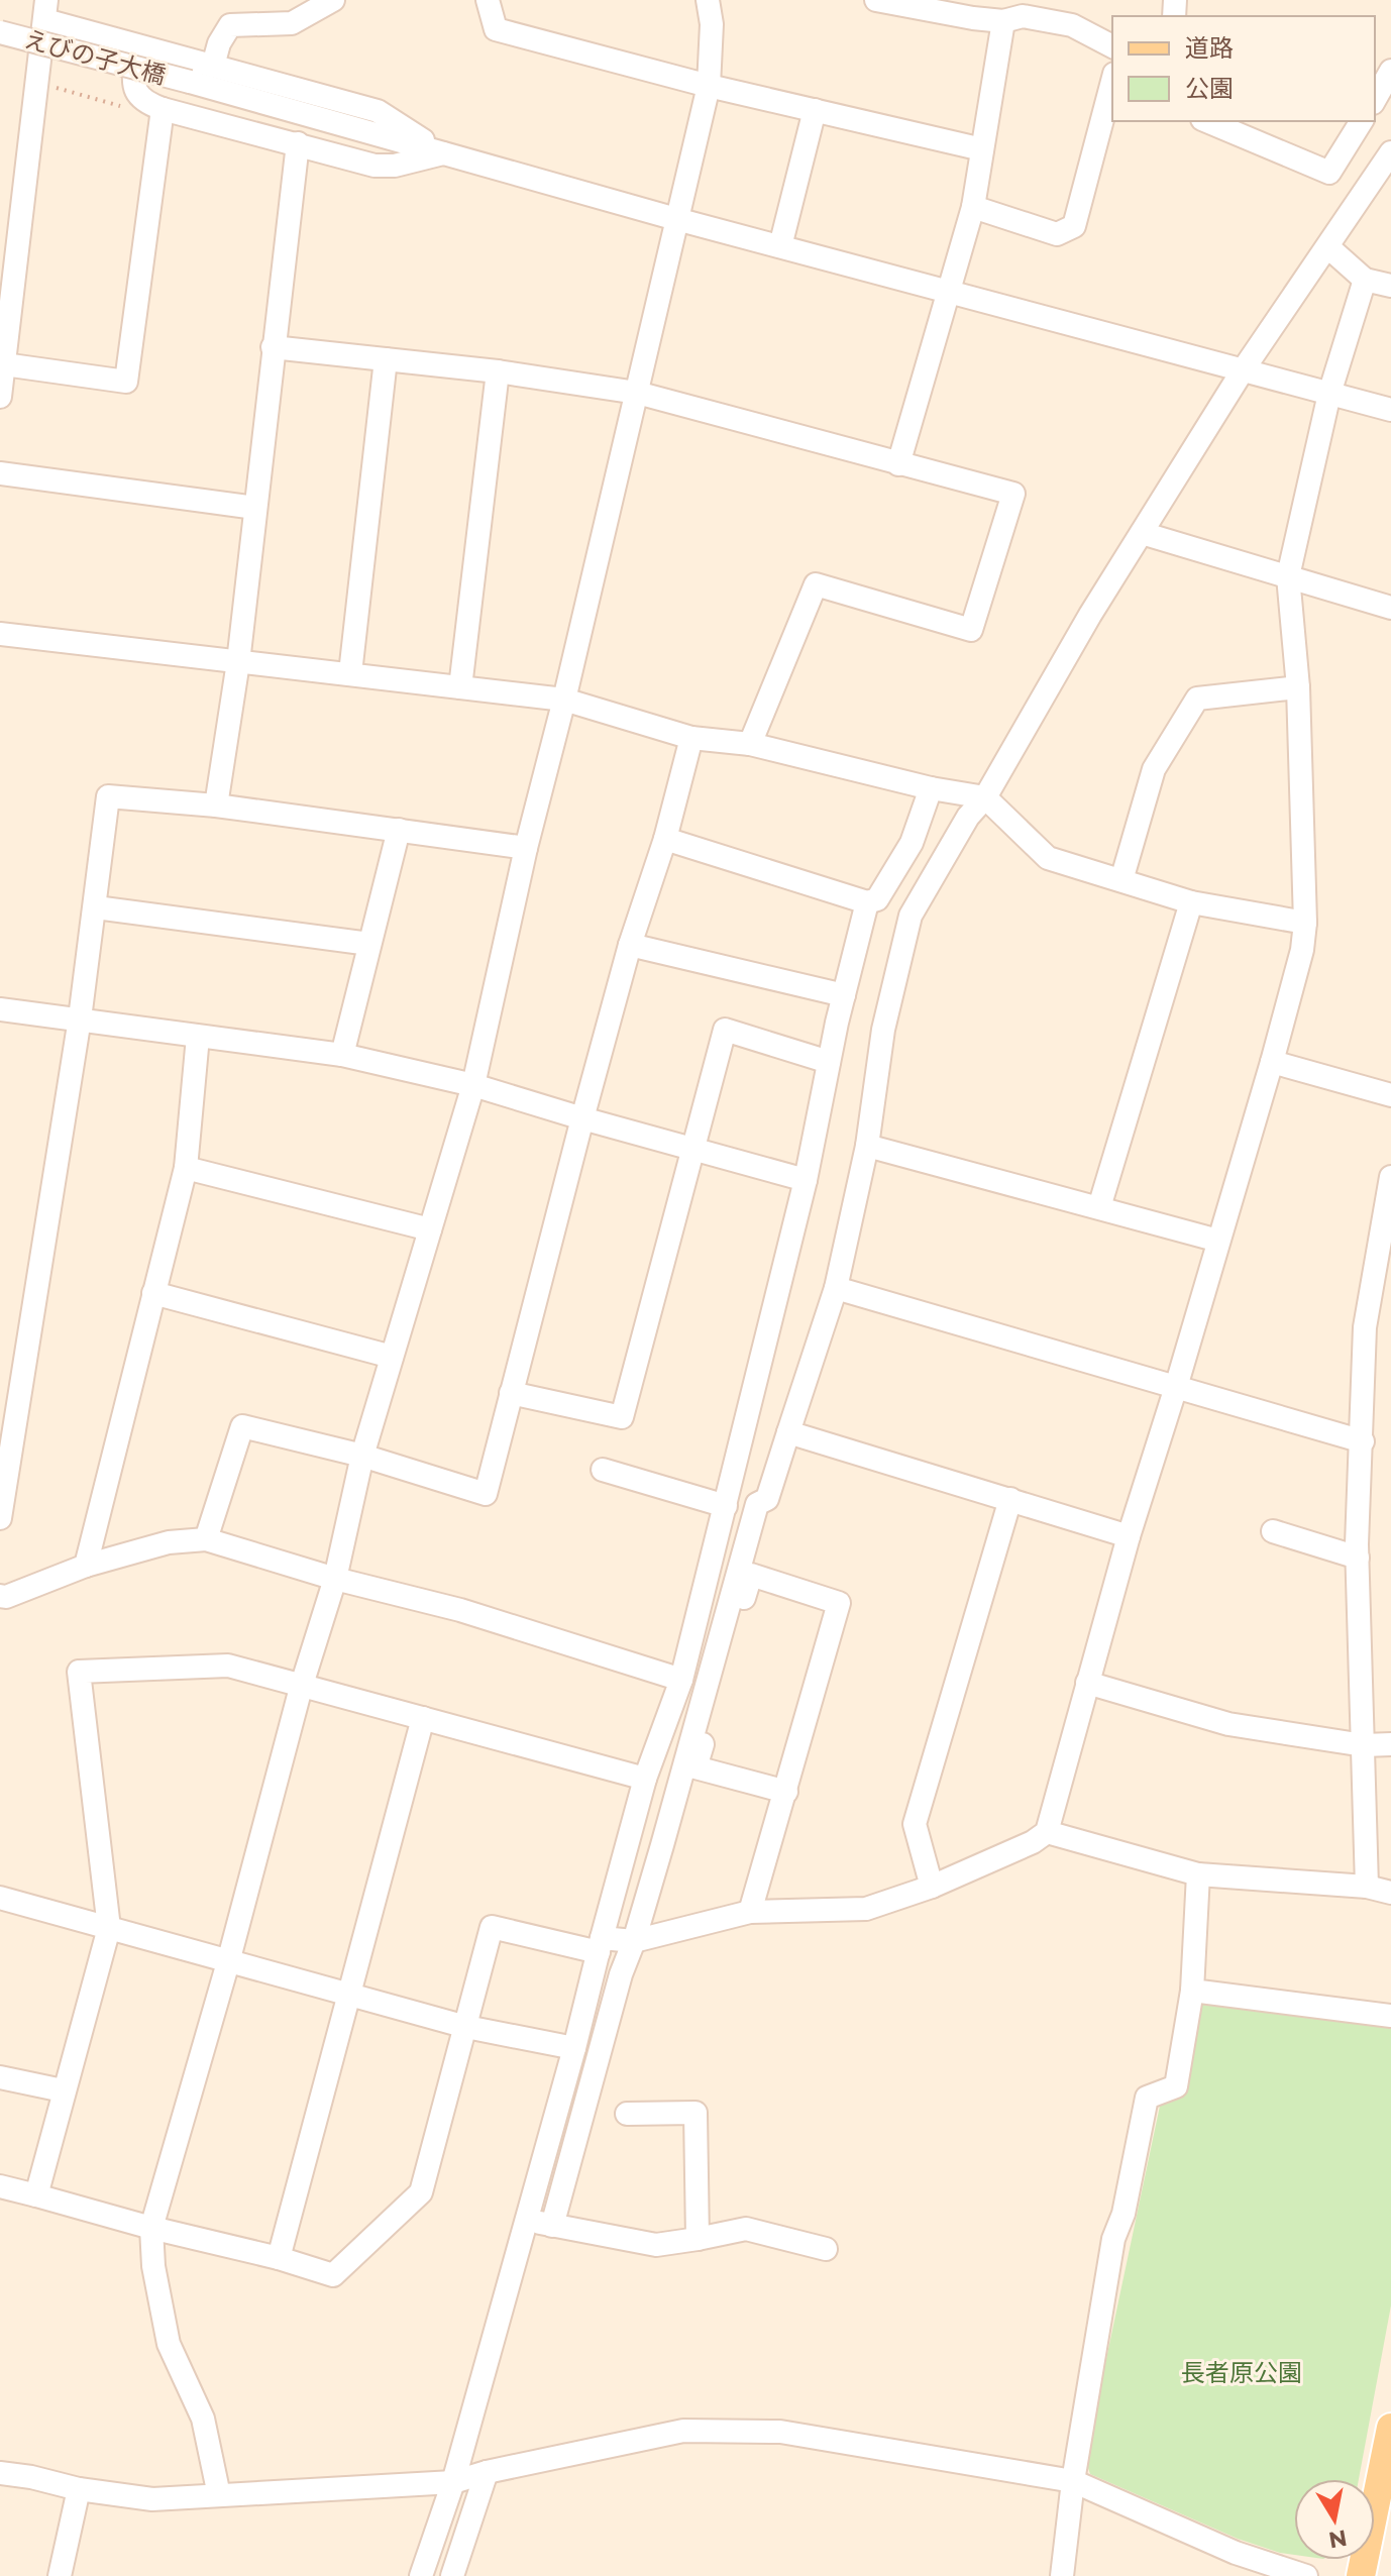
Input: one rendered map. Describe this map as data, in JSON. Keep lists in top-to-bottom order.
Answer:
{
  "streets": {
    "street": ["えびの子大橋"]
  },
  "parks": ["長者原公園"],
  "legend": ["道路", "公園"],
  "north": "bottom"
}
